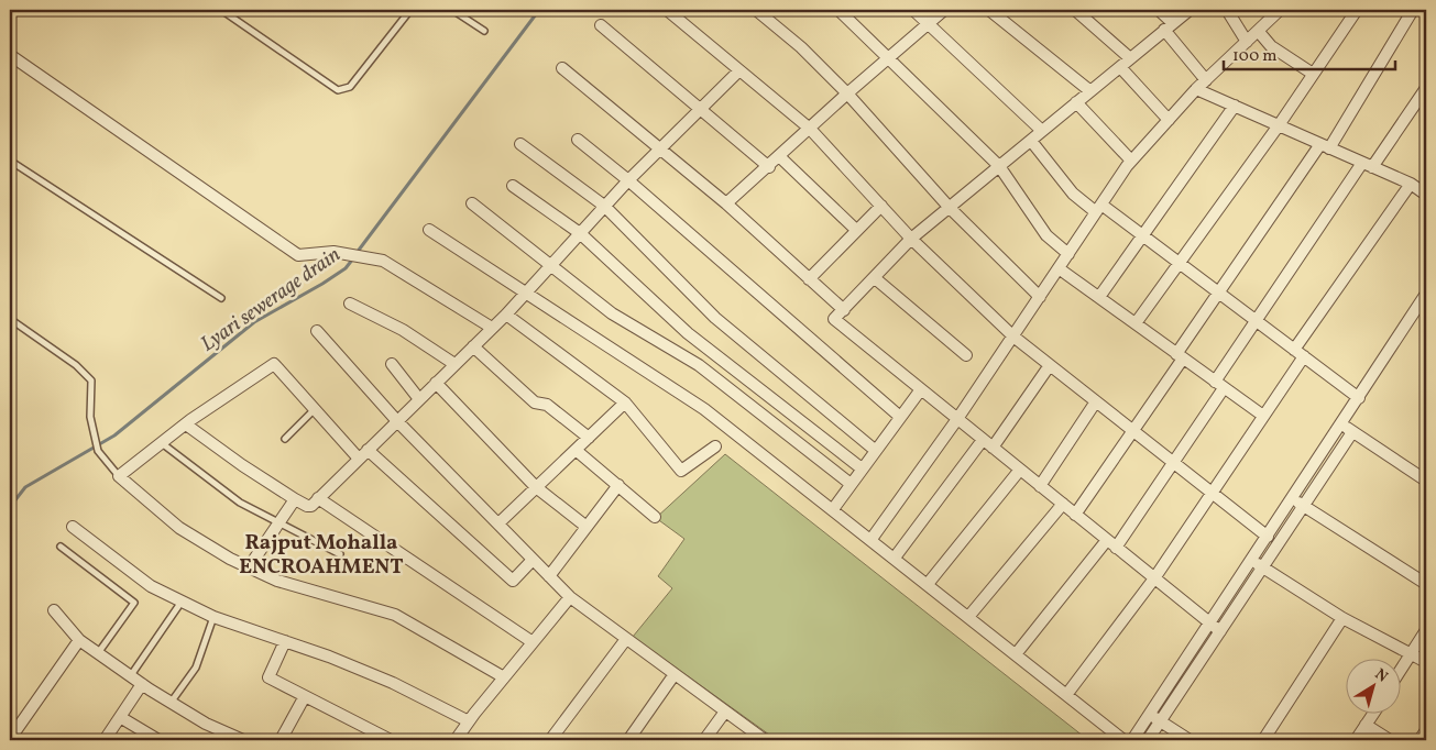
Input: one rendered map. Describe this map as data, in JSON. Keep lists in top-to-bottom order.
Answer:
{
  "districts": ["Rajput Mohalla ENCROAHMENT"],
  "water": ["Lyari sewerage drain"],
  "scale_bar": "100 m",
  "north": "top right"
}
